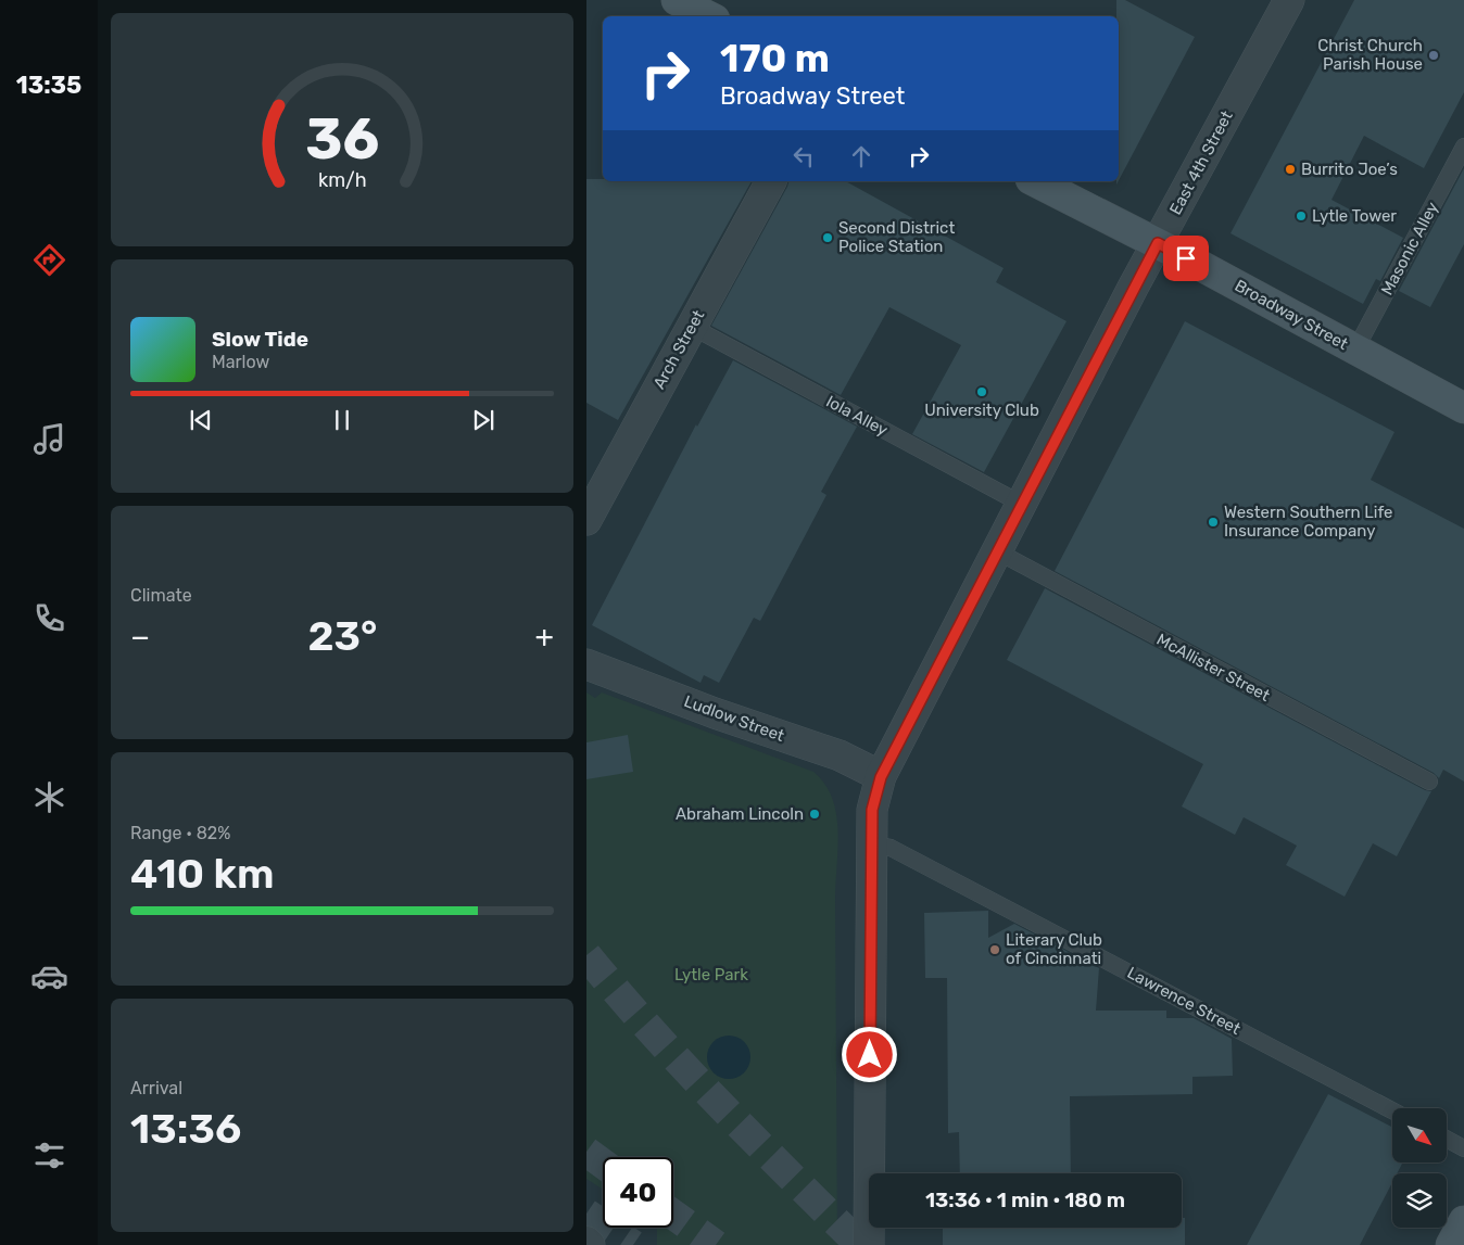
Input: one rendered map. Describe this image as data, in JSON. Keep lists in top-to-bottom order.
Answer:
{
  "streets": {
    "main road": ["Broadway Street"],
    "street": ["East 4th Street", "Arch Street", "Ludlow Street"],
    "lane": [
      "Masonic Alley",
      "Iola Alley",
      "McAllister Street",
      "Lawrence Street"
    ]
  },
  "crossings": [
    ["East 4th Street", "Broadway Street"],
    ["East 4th Street", "Iola Alley"],
    ["East 4th Street", "McAllister Street"],
    ["East 4th Street", "Ludlow Street"],
    ["East 4th Street", "Lawrence Street"],
    ["Masonic Alley", "Broadway Street"],
    ["Arch Street", "Iola Alley"]
  ],
  "parks": ["Lytle Park"],
  "places": [
    "Christ Church Parish House",
    "Burrito Joe’s",
    "Lytle Tower",
    "Second District Police Station",
    "University Club",
    "Western Southern Life Insurance Company",
    "Abraham Lincoln",
    "Literary Club of Cincinnati"
  ],
  "north": "bottom right",
  "page": {
    "tabs": "13:35",
    "turn": ["170 m", "Broadway Street"],
    "song": ["Slow Tide", "Marlow"],
    "tile": [
      "Climate",
      ["Range · 82%", "410 km"],
      ["Arrival", "13:36"]
    ],
    "heat": ["−", "23°", "+"],
    "limit": "40",
    "trip": "13:36 · 1 min · 180 m",
    "gauge": ["36", "km/h"]
  }
}
